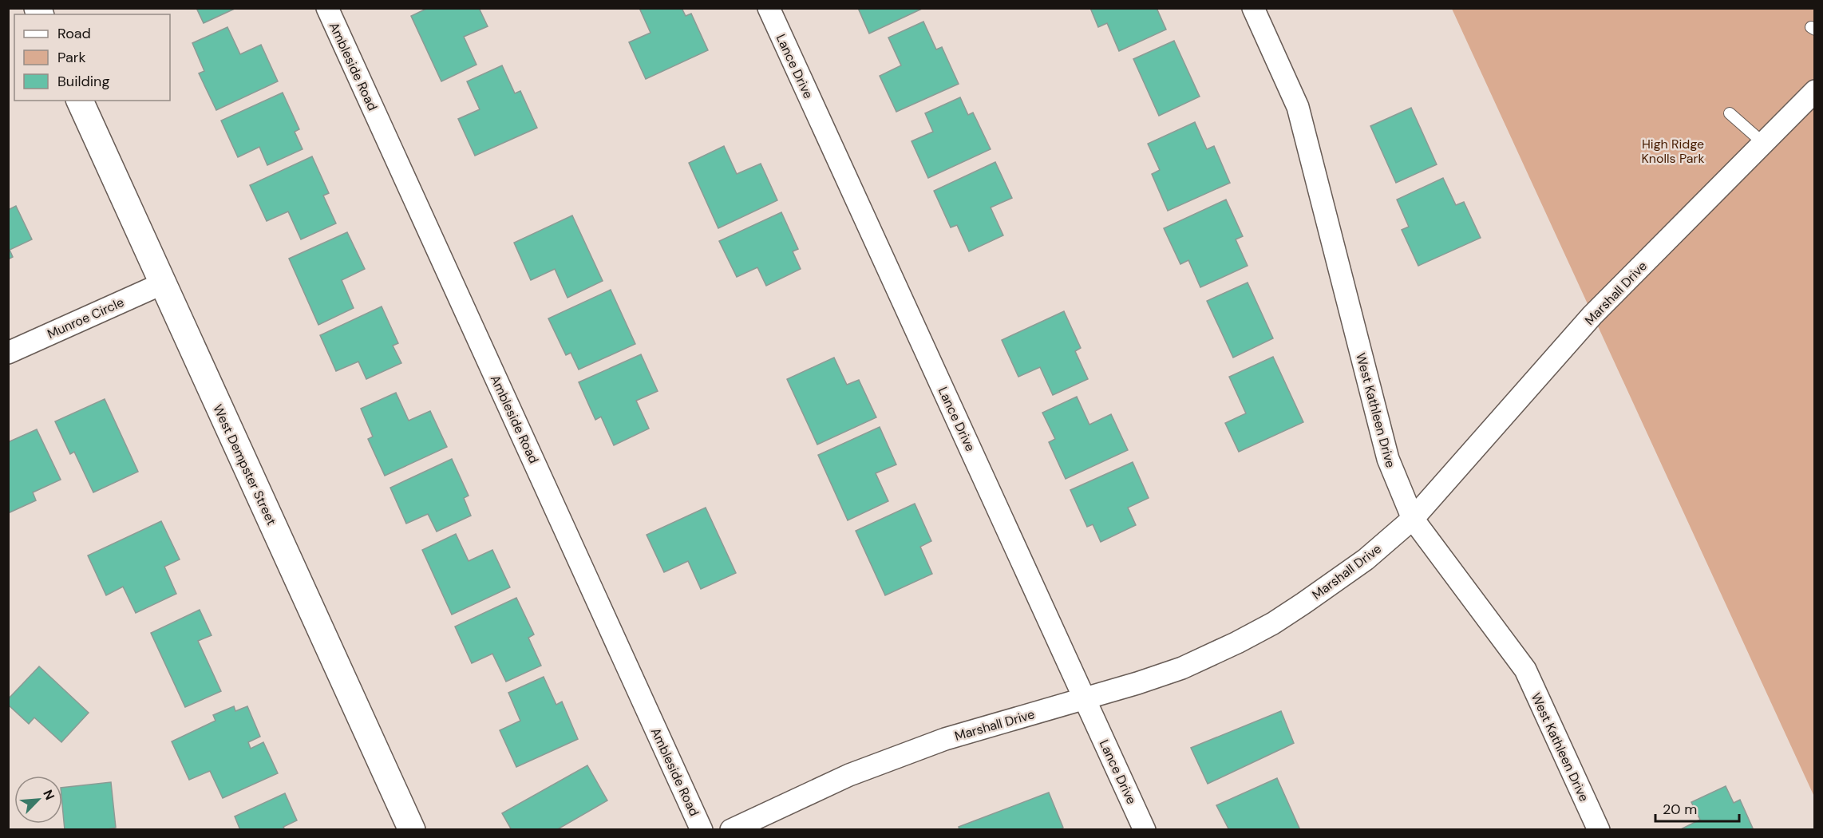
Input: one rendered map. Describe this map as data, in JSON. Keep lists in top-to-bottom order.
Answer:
{
  "streets": {
    "main road": ["West Dempster Street"],
    "street": [
      "Ambleside Road",
      "Lance Drive",
      "Marshall Drive",
      "Munroe Circle",
      "West Kathleen Drive"
    ]
  },
  "crossings": [
    ["Lance Drive", "Marshall Drive"],
    ["Marshall Drive", "West Kathleen Drive"],
    ["Munroe Circle", "West Dempster Street"]
  ],
  "parks": ["High Ridge Knolls Park"],
  "legend": ["Road", "Park", "Building"],
  "scale_bar": "20 m",
  "north": "top right"
}
